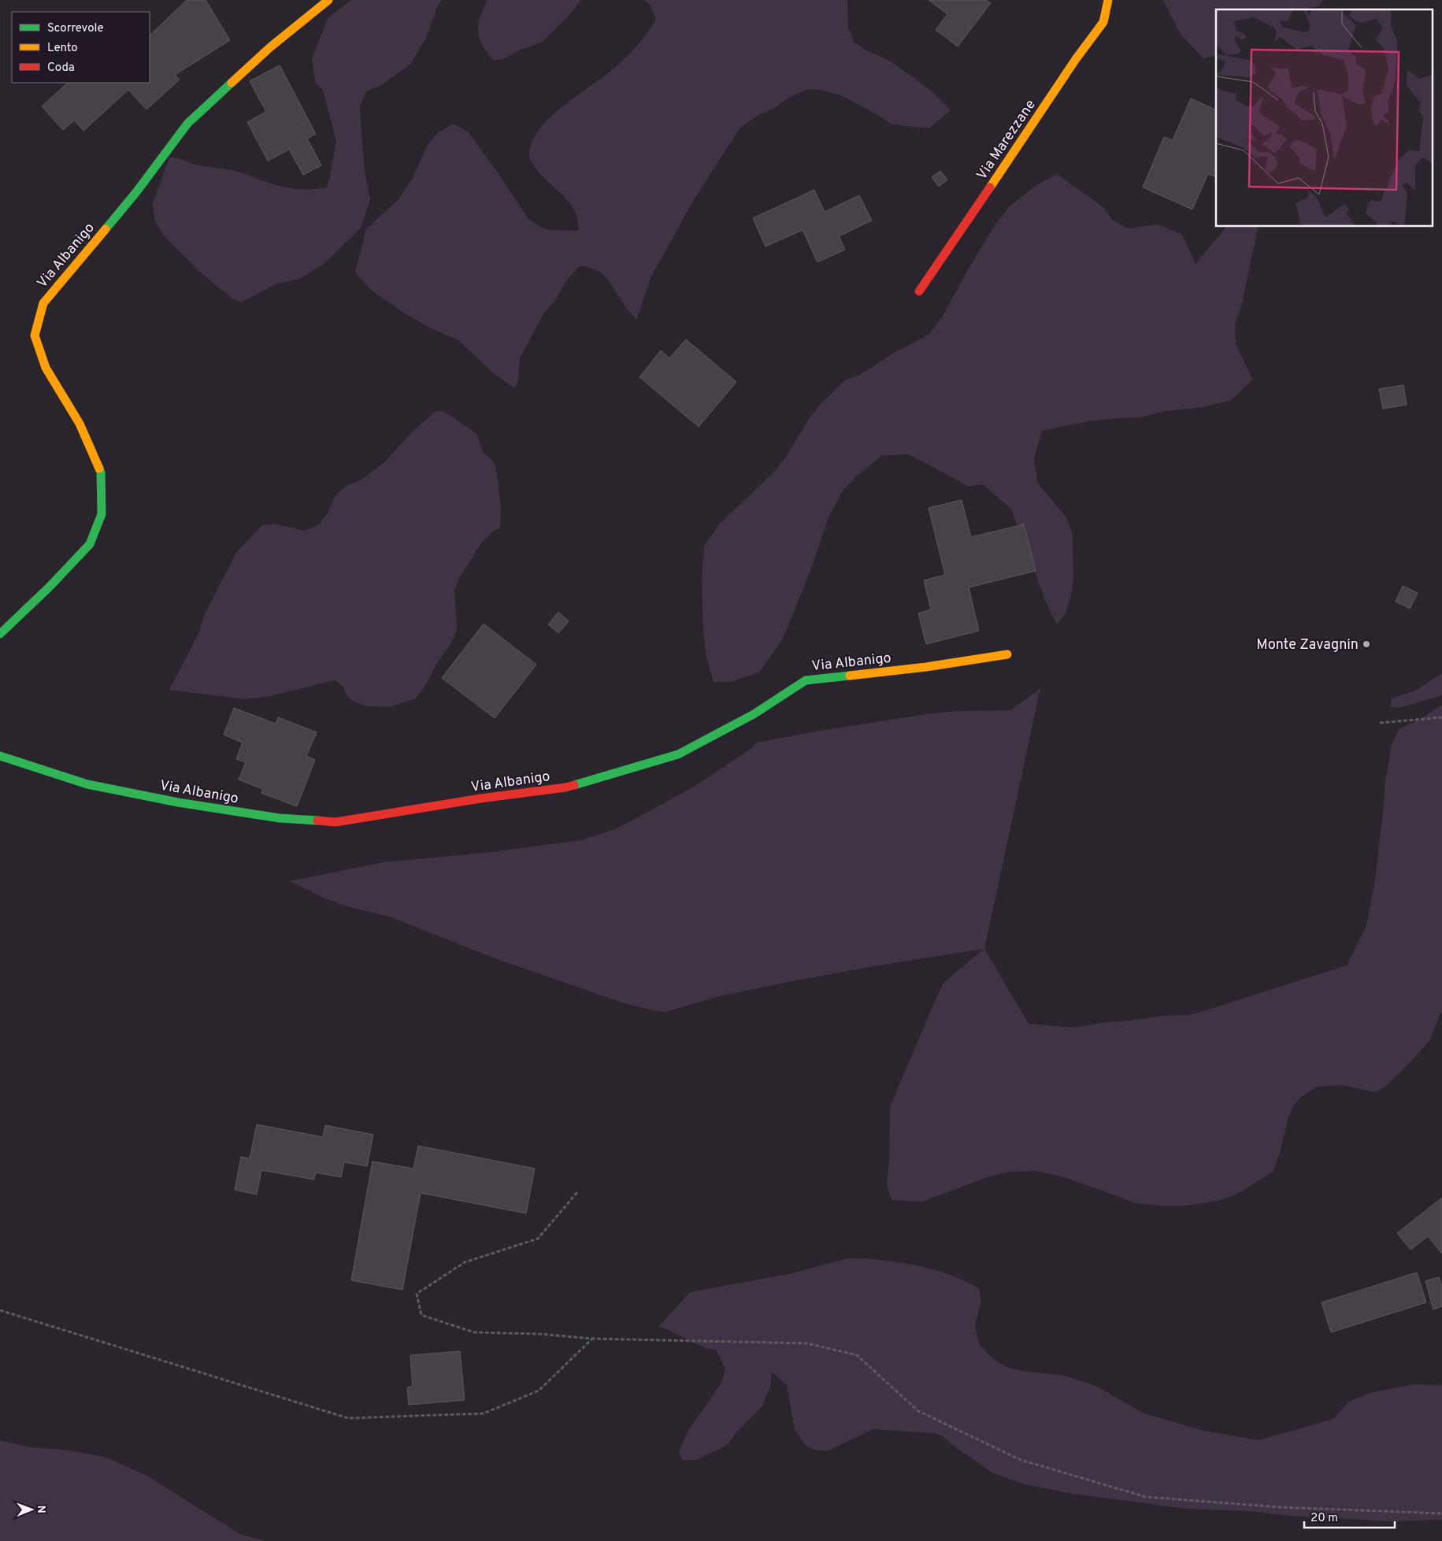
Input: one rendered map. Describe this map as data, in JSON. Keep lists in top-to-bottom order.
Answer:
{
  "streets": {
    "street": ["Via Marezzane", "Via Albanigo"]
  },
  "places": ["Monte Zavagnin"],
  "legend": ["Scorrevole", "Lento", "Coda"],
  "scale_bar": "20 m",
  "north": "right"
}
